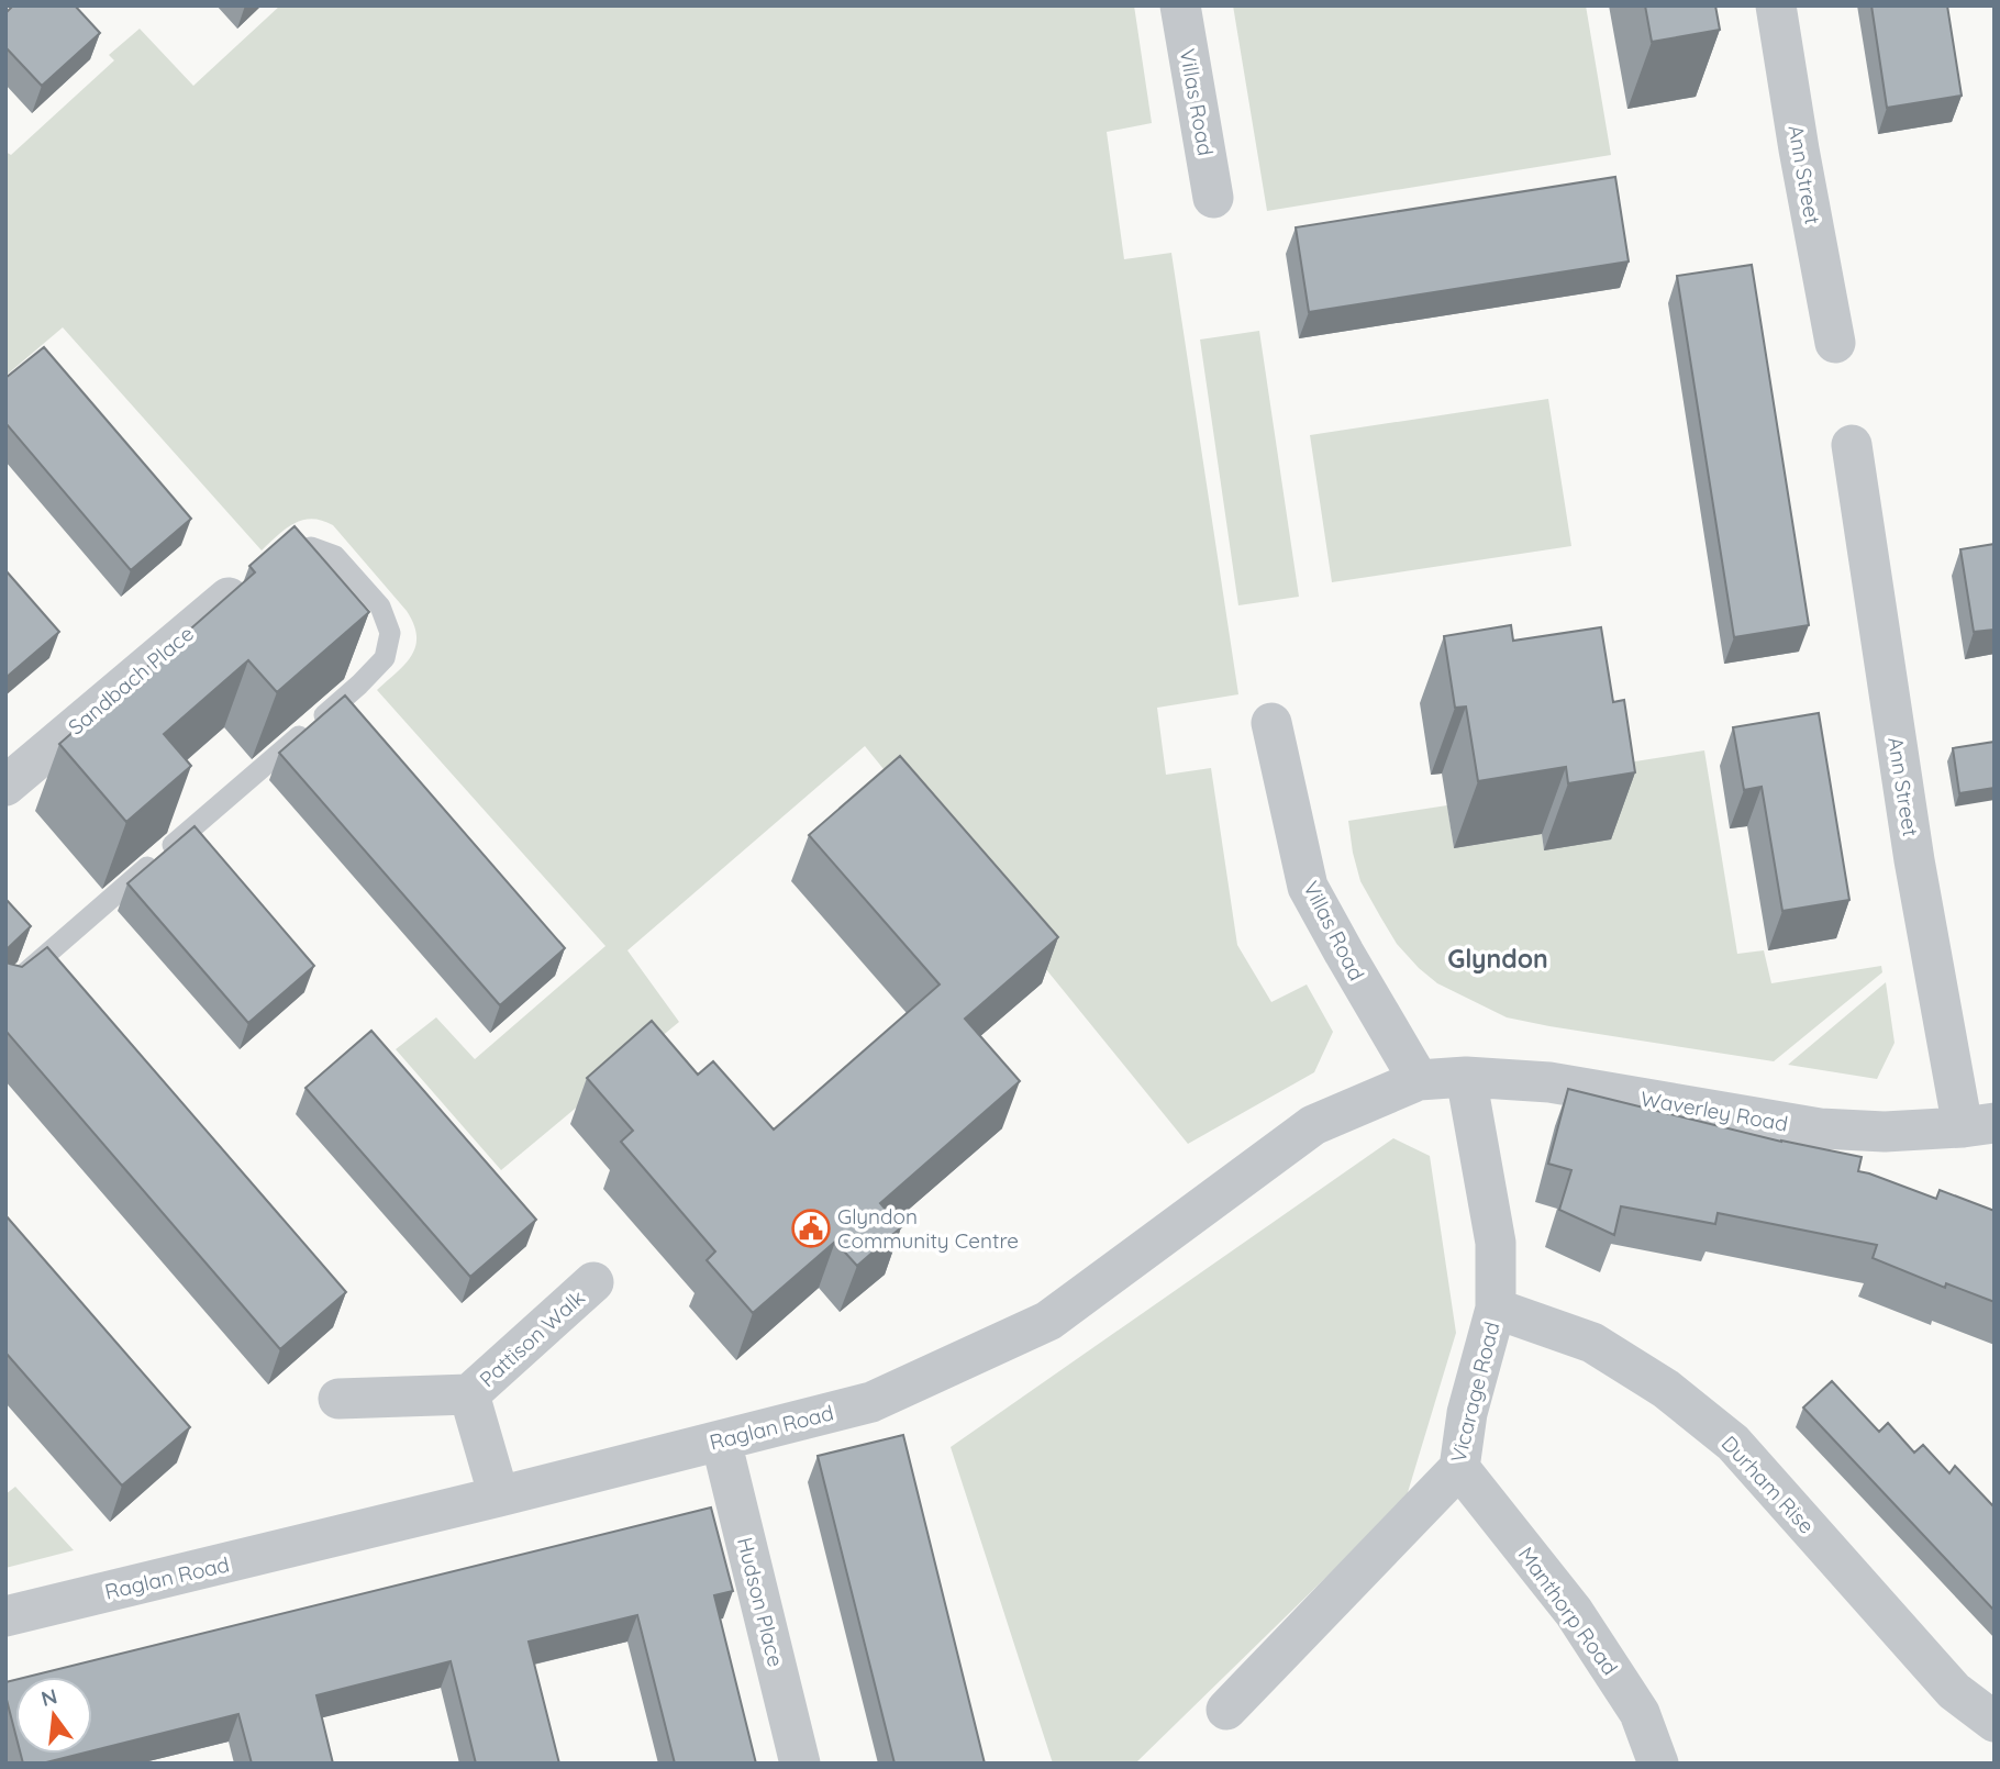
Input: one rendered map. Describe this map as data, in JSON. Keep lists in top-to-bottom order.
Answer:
{
  "streets": {
    "street": [
      "Villas Road",
      "Ann Street",
      "Sandbach Place",
      "Waverley Road",
      "Pattison Walk",
      "Vicarage Road",
      "Raglan Road",
      "Durham Rise",
      "Hudson Place",
      "Manthorp Road"
    ]
  },
  "crossings": [
    ["Villas Road", "Raglan Road"],
    ["Ann Street", "Waverley Road"],
    ["Waverley Road", "Vicarage Road"],
    ["Waverley Road", "Raglan Road"],
    ["Vicarage Road", "Raglan Road"],
    ["Vicarage Road", "Durham Rise"],
    ["Vicarage Road", "Manthorp Road"],
    ["Raglan Road", "Hudson Place"]
  ],
  "districts": ["Glyndon"],
  "places": {
    "public building": ["Glyndon Community Centre"]
  },
  "north": "top"
}
